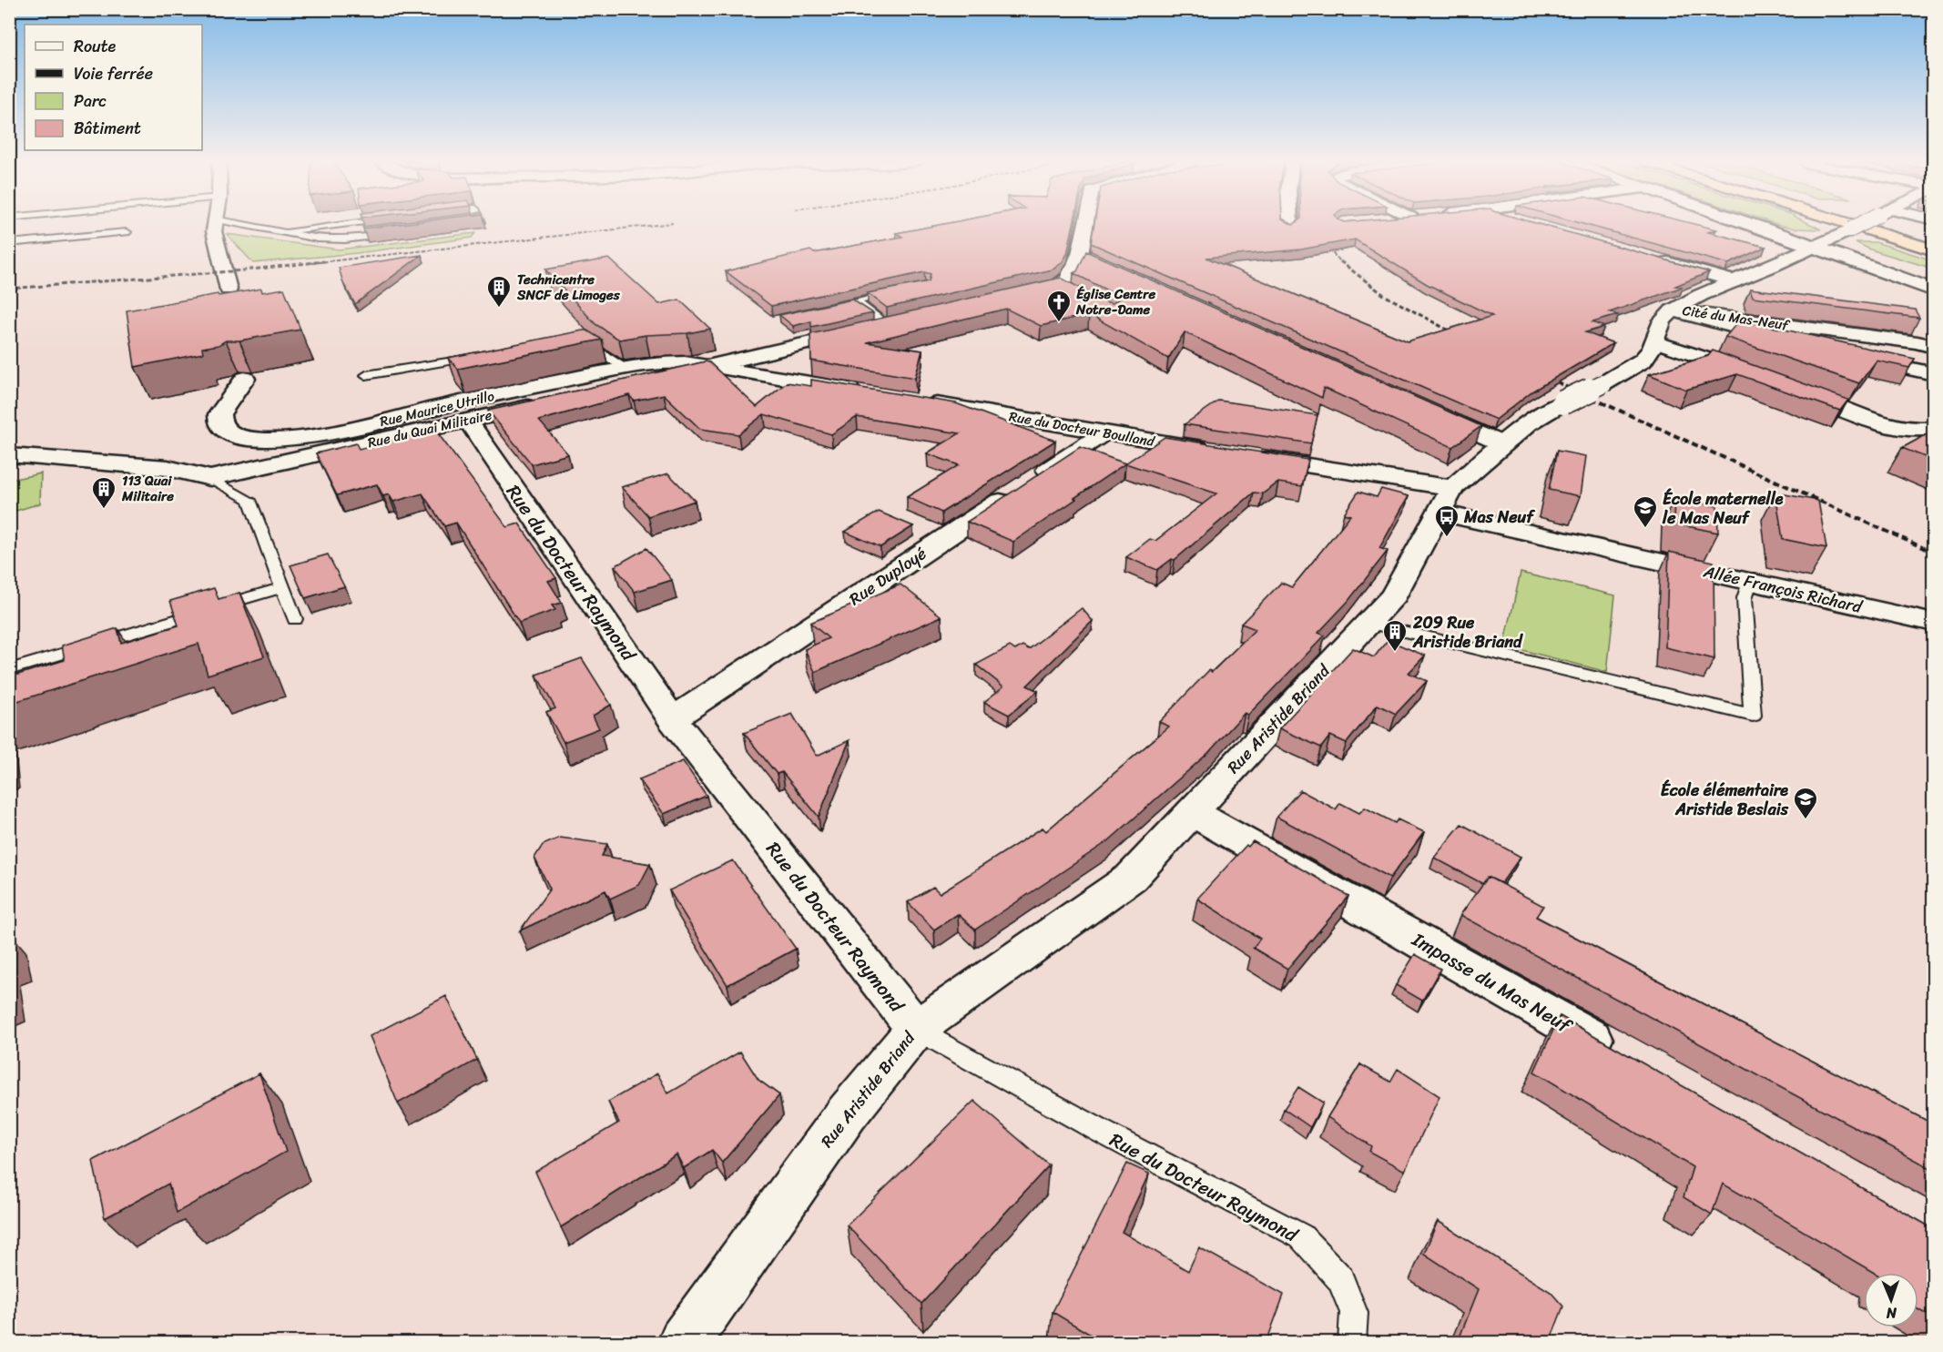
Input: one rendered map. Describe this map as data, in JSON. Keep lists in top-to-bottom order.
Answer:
{
  "streets": {
    "street": [
      "Cité du Mas-Neuf",
      "Rue Maurice Utrillo",
      "Rue du Quai Militaire",
      "Rue du Docteur Boulland",
      "Rue du Docteur Raymond",
      "Rue Duployé",
      "Allée François Richard",
      "Rue Aristide Briand",
      "Impasse du Mas Neuf"
    ]
  },
  "crossings": [
    ["Cité du Mas-Neuf", "Rue Aristide Briand"],
    ["Rue du Quai Militaire", "Rue du Docteur Raymond"],
    ["Rue du Docteur Boulland", "Rue Duployé"],
    ["Rue du Docteur Raymond", "Rue Duployé"],
    ["Rue du Docteur Raymond", "Rue Aristide Briand"],
    ["Allée François Richard", "Rue Aristide Briand"],
    ["Rue Aristide Briand", "Impasse du Mas Neuf"]
  ],
  "places": {
    "building": ["Technicentre SNCF de Limoges", "113 Quai Militaire", "209 Rue Aristide Briand"],
    "church": ["Église Centre Notre-Dame"],
    "school or university": ["École maternelle le Mas Neuf", "École élémentaire Aristide Beslais"],
    "bus stop": ["Mas Neuf"]
  },
  "legend": [
    "Route",
    "Voie ferrée",
    "Parc",
    "Bâtiment"
  ],
  "north": "bottom"
}
